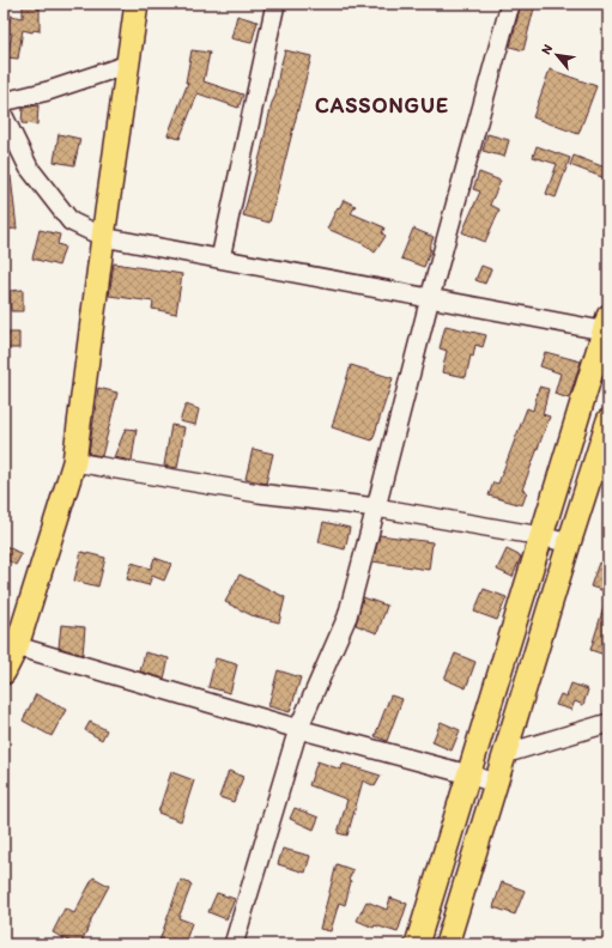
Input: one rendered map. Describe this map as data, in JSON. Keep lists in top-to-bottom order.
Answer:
{
  "districts": ["CASSONGUE"],
  "north": "top left"
}
